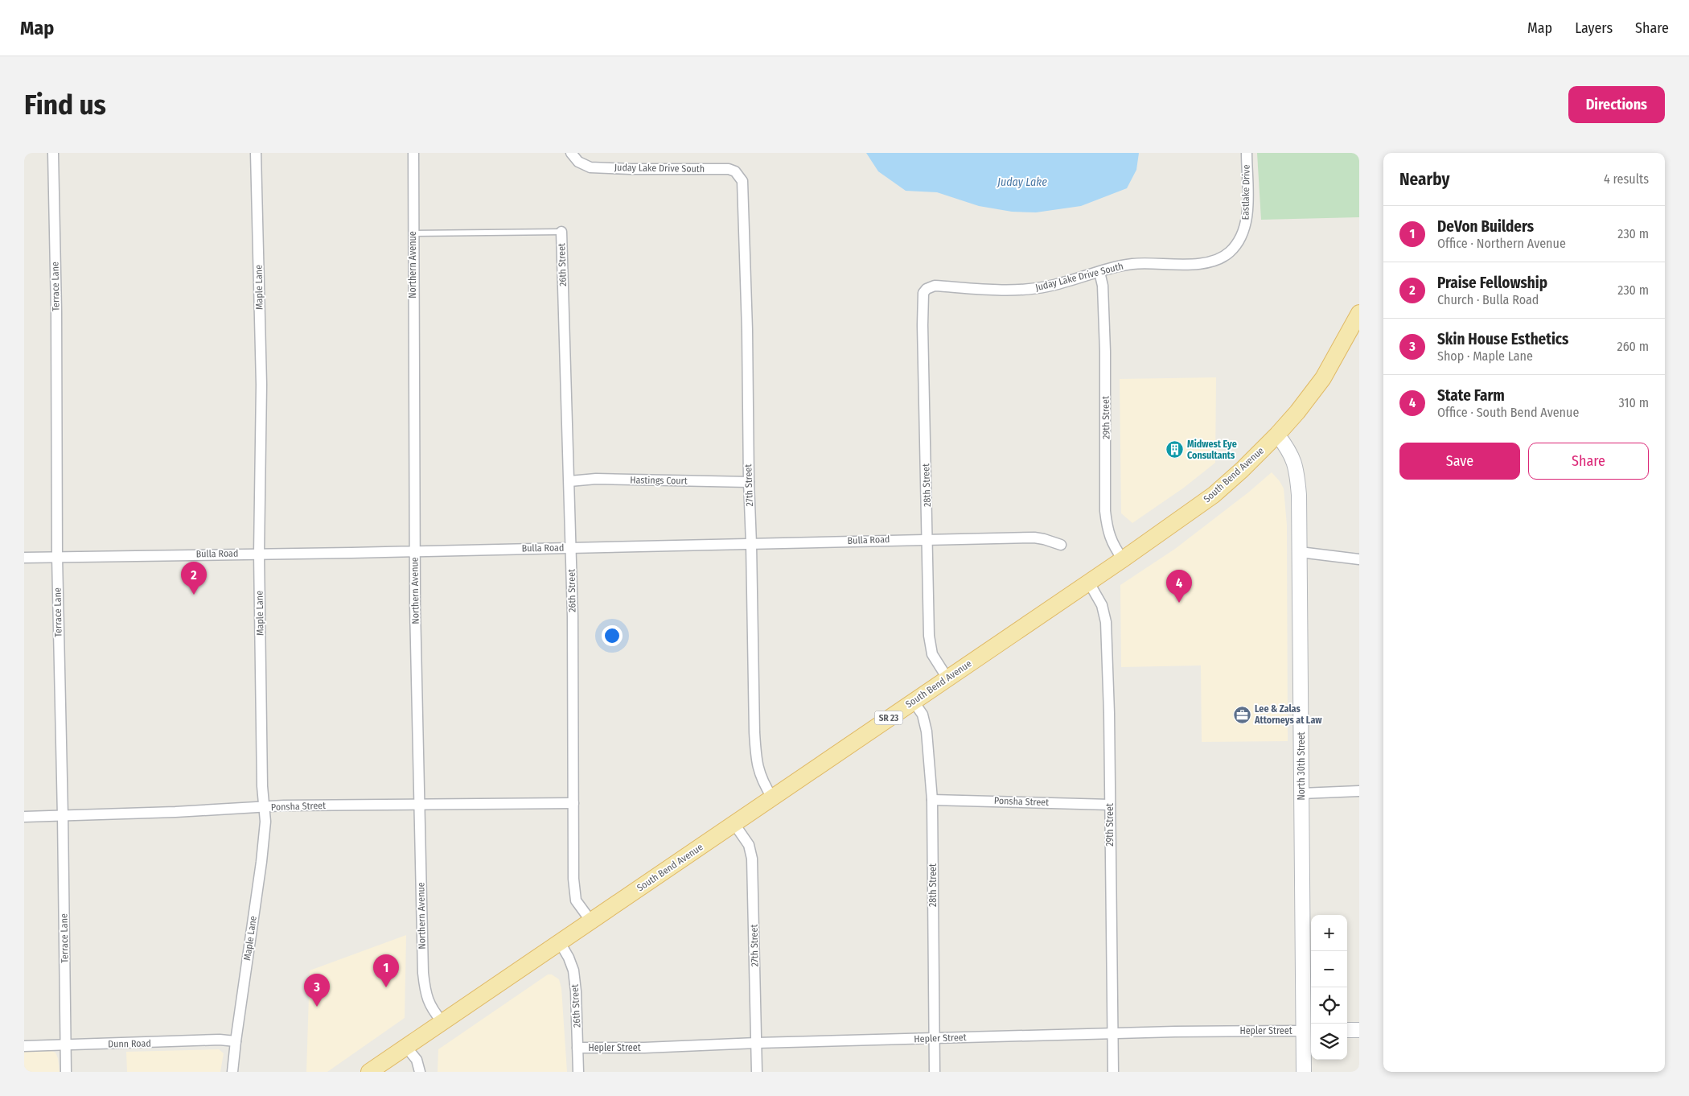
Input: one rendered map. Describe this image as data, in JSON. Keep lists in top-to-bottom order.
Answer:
{
  "streets": {
    "main road": ["South Bend Avenue", "SR 23"],
    "street": [
      "Juday Lake Drive South",
      "Eastlake Drive",
      "Northern Avenue",
      "26th Street",
      "Terrace Lane",
      "Maple Lane",
      "29th Street",
      "Hastings Court",
      "27th Street",
      "28th Street",
      "Bulla Road",
      "North 30th Street",
      "Ponsha Street",
      "Hepler Street",
      "Dunn Road"
    ]
  },
  "crossings": [
    ["Juday Lake Drive South", "Eastlake Drive"],
    ["Juday Lake Drive South", "29th Street"],
    ["Juday Lake Drive South", "27th Street"],
    ["Juday Lake Drive South", "28th Street"],
    ["Northern Avenue", "South Bend Avenue"],
    ["Northern Avenue", "Bulla Road"],
    ["Northern Avenue", "Ponsha Street"],
    ["26th Street", "South Bend Avenue"],
    ["26th Street", "Hastings Court"],
    ["26th Street", "Bulla Road"],
    ["26th Street", "Ponsha Street"],
    ["26th Street", "Hepler Street"],
    ["Terrace Lane", "Bulla Road"],
    ["Terrace Lane", "Ponsha Street"],
    ["Terrace Lane", "Dunn Road"],
    ["Maple Lane", "Bulla Road"],
    ["Maple Lane", "Ponsha Street"],
    ["Maple Lane", "Dunn Road"],
    ["29th Street", "South Bend Avenue"],
    ["29th Street", "Ponsha Street"],
    ["29th Street", "Hepler Street"],
    ["South Bend Avenue", "27th Street"],
    ["South Bend Avenue", "28th Street"],
    ["South Bend Avenue", "North 30th Street"],
    ["Hastings Court", "27th Street"],
    ["27th Street", "Bulla Road"],
    ["27th Street", "Hepler Street"],
    ["28th Street", "Bulla Road"],
    ["28th Street", "Ponsha Street"],
    ["28th Street", "Hepler Street"],
    ["North 30th Street", "Hepler Street"]
  ],
  "water": ["Juday Lake"],
  "places": {
    "building": ["Midwest Eye Consultants"],
    "office": ["Lee & Zalas Attorneys at Law"]
  },
  "page": {
    "header": "Map",
    "nav": ["Map", "Layers", "Share"],
    "buttons": [
      "Directions",
      ["Save", "Share"]
    ],
    "title": "Find us",
    "heading": ["Nearby", "4 results"],
    "list": [
      {
        "mark": "1",
        "name": "DeVon Builders",
        "note": "Office · Northern Avenue",
        "value": "230 m"
      },
      {
        "mark": "2",
        "name": "Praise Fellowship",
        "note": "Church · Bulla Road",
        "value": "230 m"
      },
      {
        "mark": "3",
        "name": "Skin House Esthetics",
        "note": "Shop · Maple Lane",
        "value": "260 m"
      },
      {
        "mark": "4",
        "name": "State Farm",
        "note": "Office · South Bend Avenue",
        "value": "310 m"
      }
    ],
    "pins": [
      "2",
      "4",
      "1",
      "3"
    ],
    "map_buttons": ["+", "−"]
  }
}
